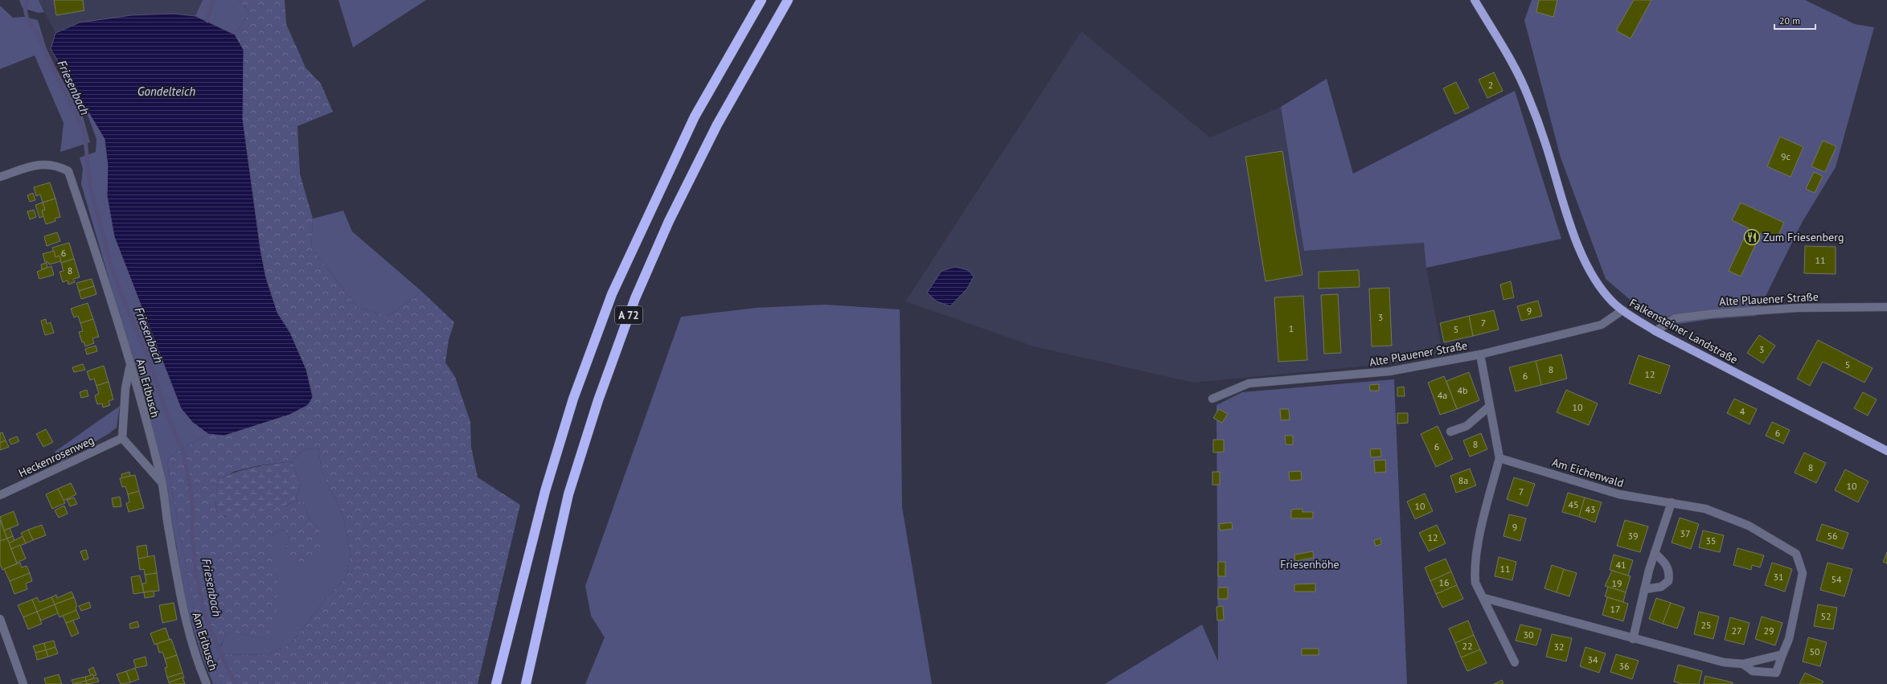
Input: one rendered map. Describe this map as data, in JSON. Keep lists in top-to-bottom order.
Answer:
{
  "streets": {
    "highway": ["A 72"],
    "main road": ["Falkensteiner Landstraße"],
    "street": [
      "Alte Plauener Straße",
      "Am Erlbusch",
      "Heckenrosenweg",
      "Am Eichenwald"
    ]
  },
  "crossings": [
    ["Alte Plauener Straße", "Falkensteiner Landstraße"]
  ],
  "water": ["Friesenbach", "Gondelteich"],
  "parks": ["Friesenhöhe"],
  "places": {
    "restaurant": ["Zum Friesenberg"]
  },
  "house_numbers": [
    "2",
    "9c",
    "6",
    "11",
    "8",
    "9",
    "3",
    "7",
    "1",
    "5",
    "3",
    "5",
    "8",
    "12",
    "6",
    "4b",
    "4a",
    "10",
    "4",
    "6",
    "8",
    "6",
    "8",
    "8a",
    "10",
    "7",
    "45",
    "10",
    "43",
    "9",
    "37",
    "39",
    "56",
    "12",
    "35",
    "41",
    "11",
    "31",
    "54",
    "16",
    "19",
    "17",
    "52",
    "25",
    "27",
    "29",
    "30",
    "22",
    "32",
    "50",
    "34",
    "36"
  ],
  "scale_bar": "20 m"
}
